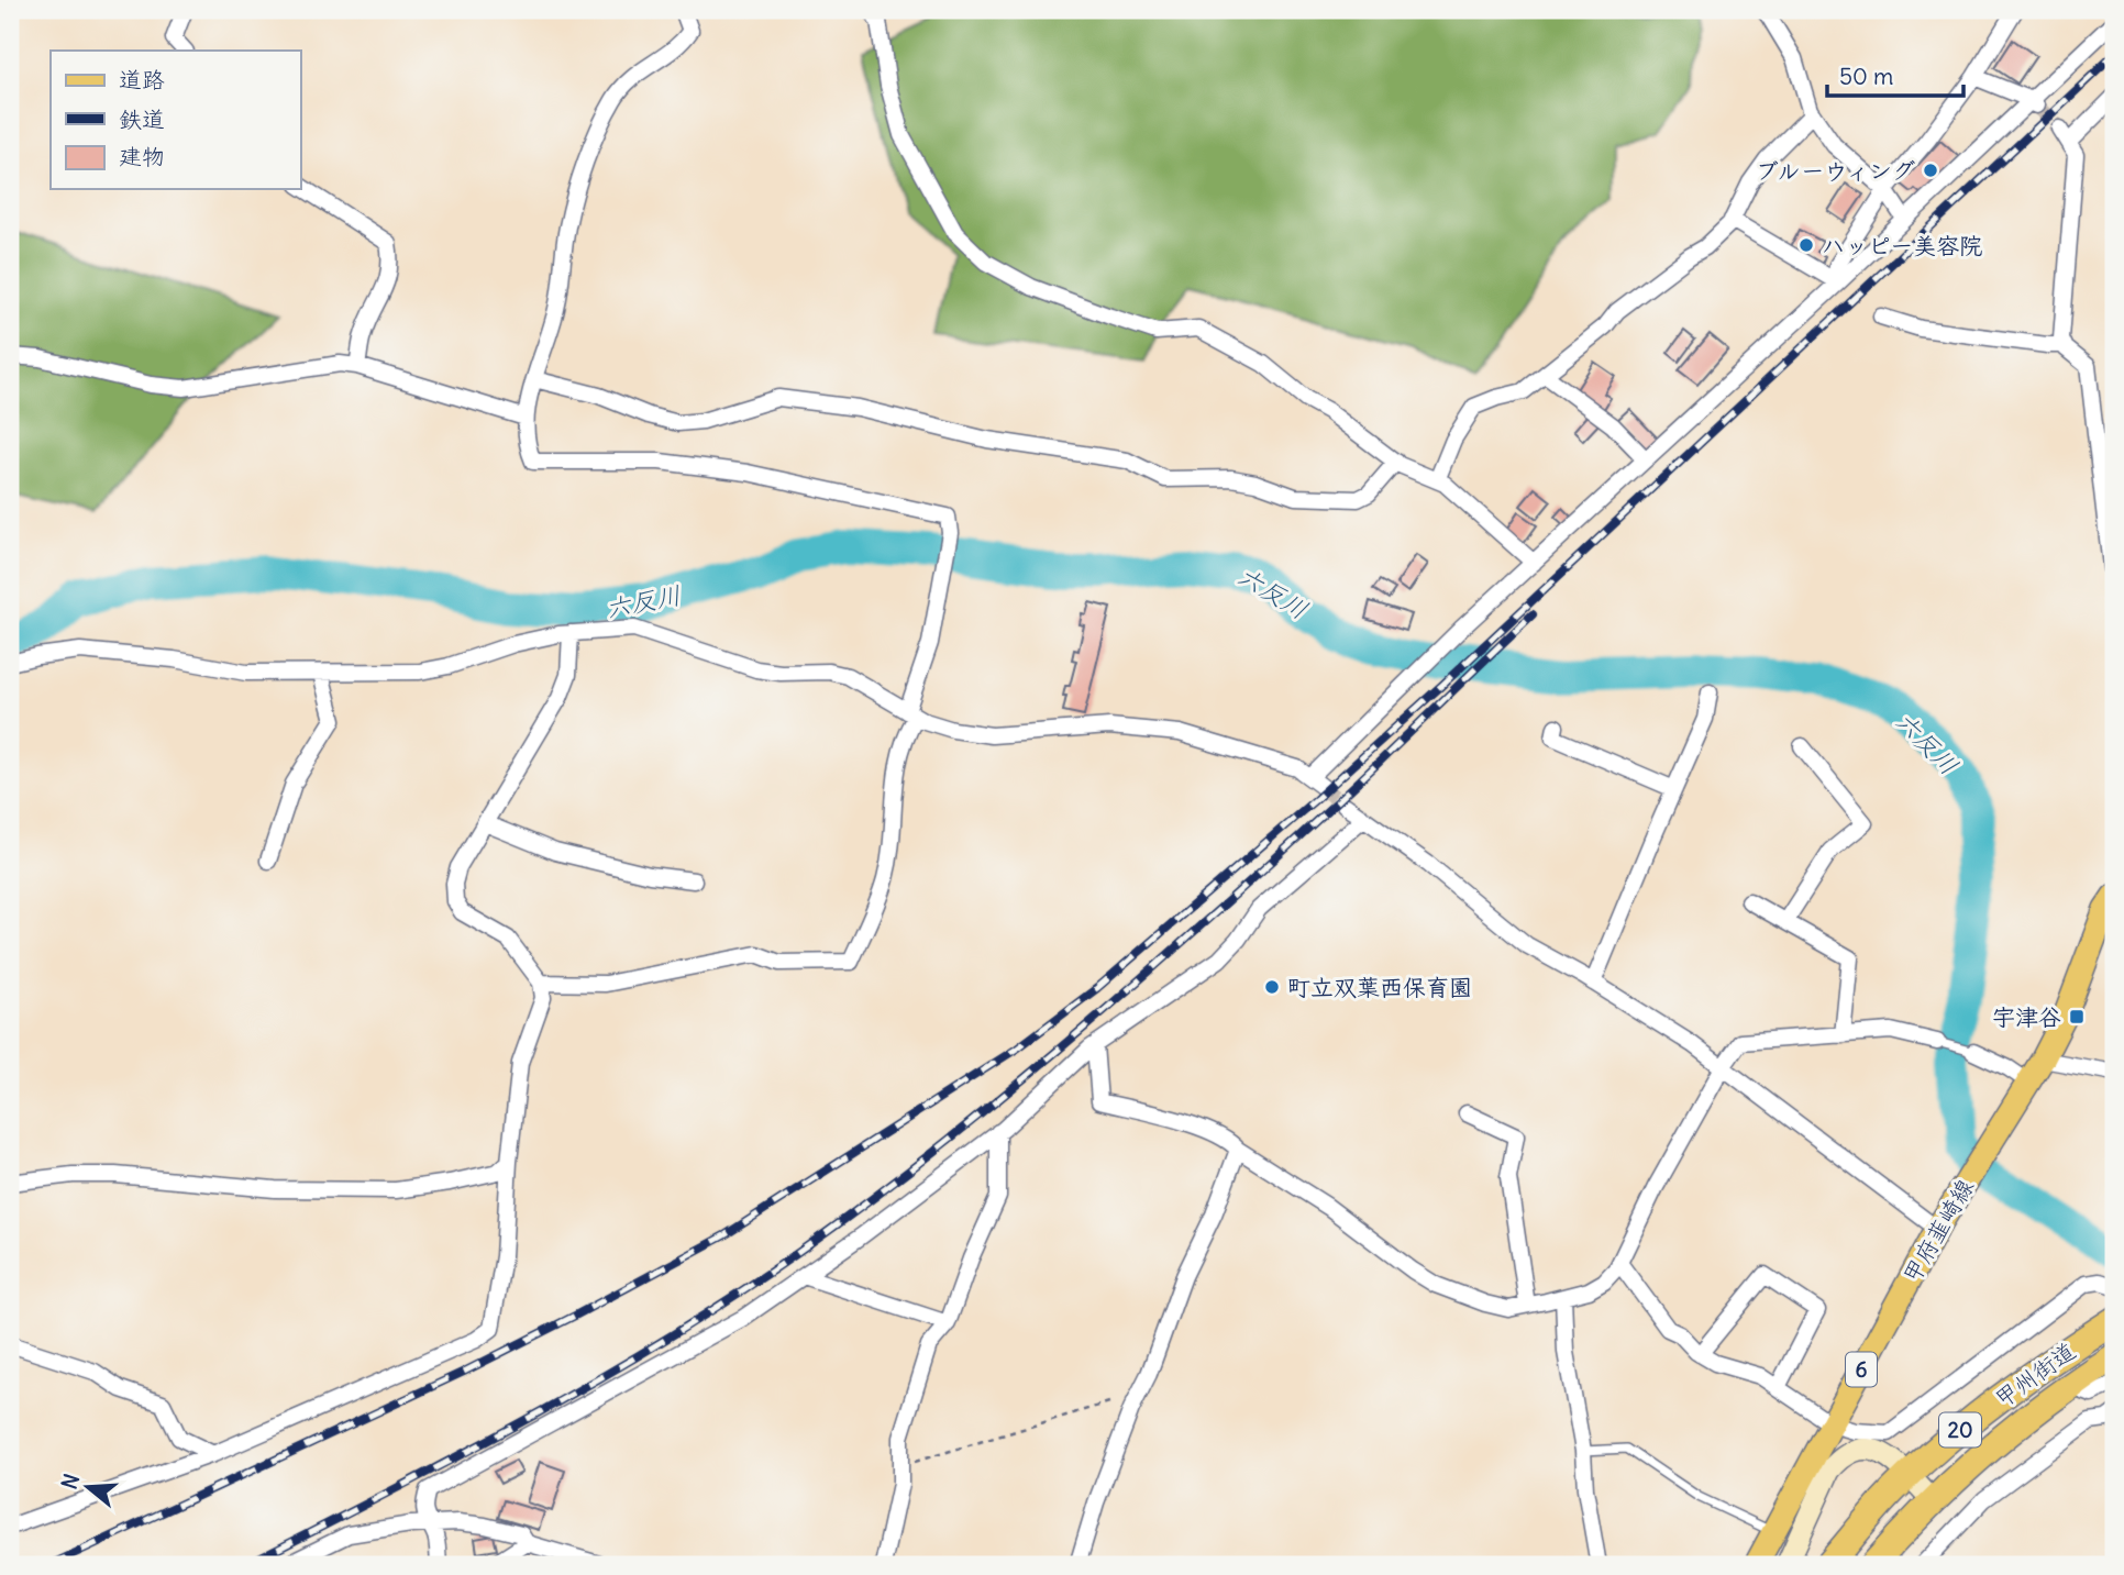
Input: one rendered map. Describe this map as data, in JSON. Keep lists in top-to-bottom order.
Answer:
{
  "streets": {
    "highway": ["甲州街道", "20"],
    "main road": ["甲府韮崎線", "6"]
  },
  "water": ["六反川"],
  "places": {
    "other": ["ブルーウィング", "ハッピー美容院", "町立双葉西保育園"],
    "transit": ["宇津谷"]
  },
  "legend": ["道路", "鉄道", "建物"],
  "scale_bar": "50 m",
  "north": "left"
}
